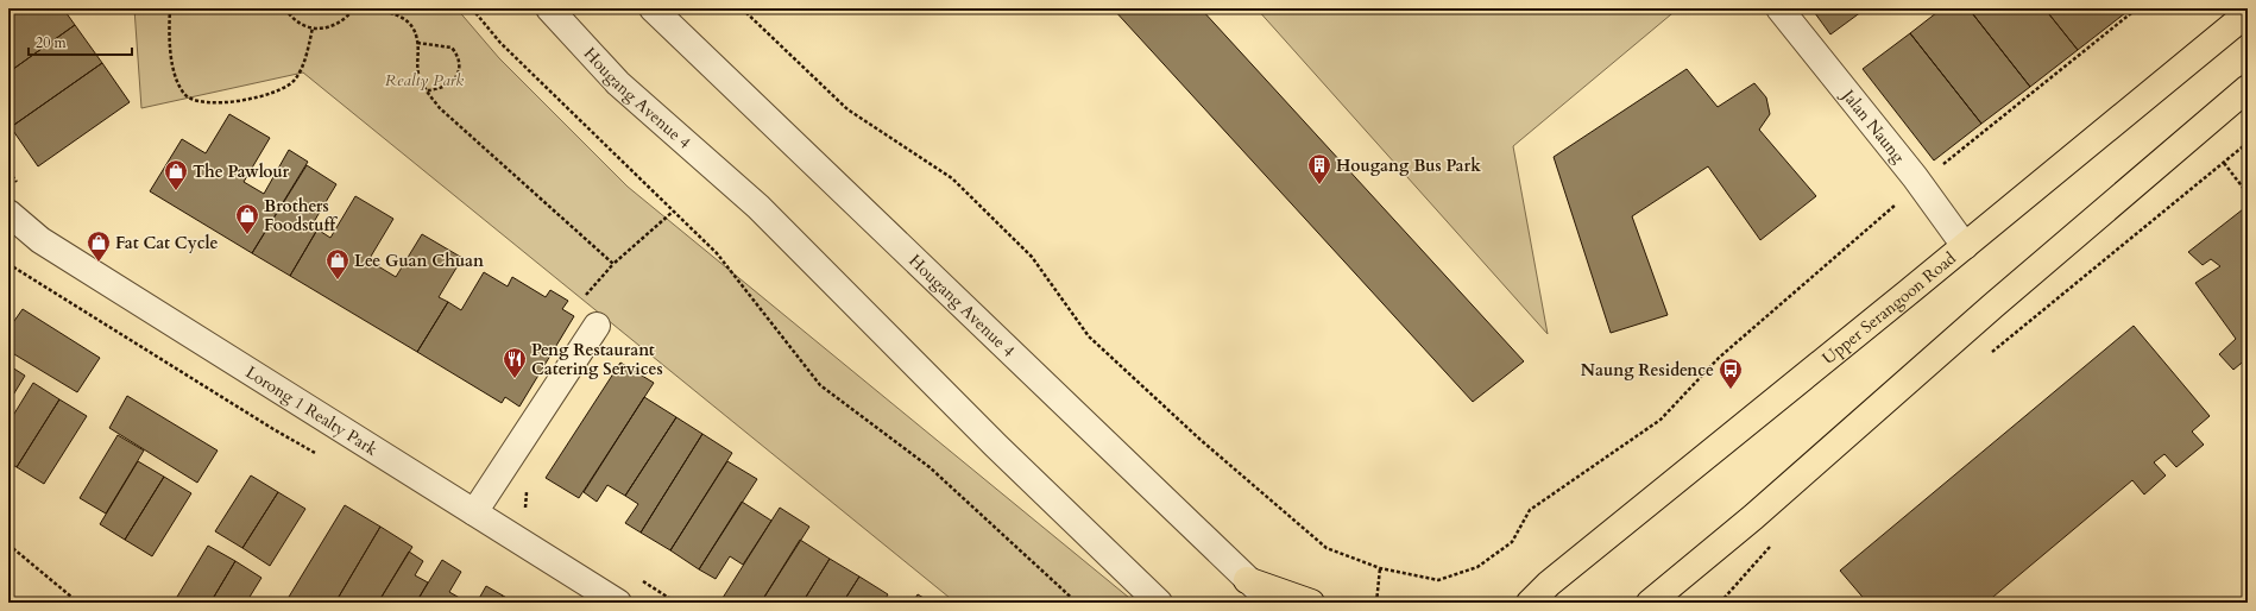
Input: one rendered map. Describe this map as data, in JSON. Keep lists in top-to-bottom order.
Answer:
{
  "streets": {
    "main road": ["Upper Serangoon Road"],
    "street": ["Hougang Avenue 4", "Jalan Naung", "Lorong 1 Realty Park"]
  },
  "crossings": [
    ["Jalan Naung", "Upper Serangoon Road"]
  ],
  "parks": ["Realty Park"],
  "places": {
    "building": ["Hougang Bus Park"],
    "shop": [
      "The Pawlour",
      "Brothers Foodstuff",
      "Fat Cat Cycle",
      "Lee Guan Chuan"
    ],
    "restaurant": ["Peng Restaurant Catering Services"],
    "bus stop": ["Naung Residence"]
  },
  "scale_bar": "20 m"
}
